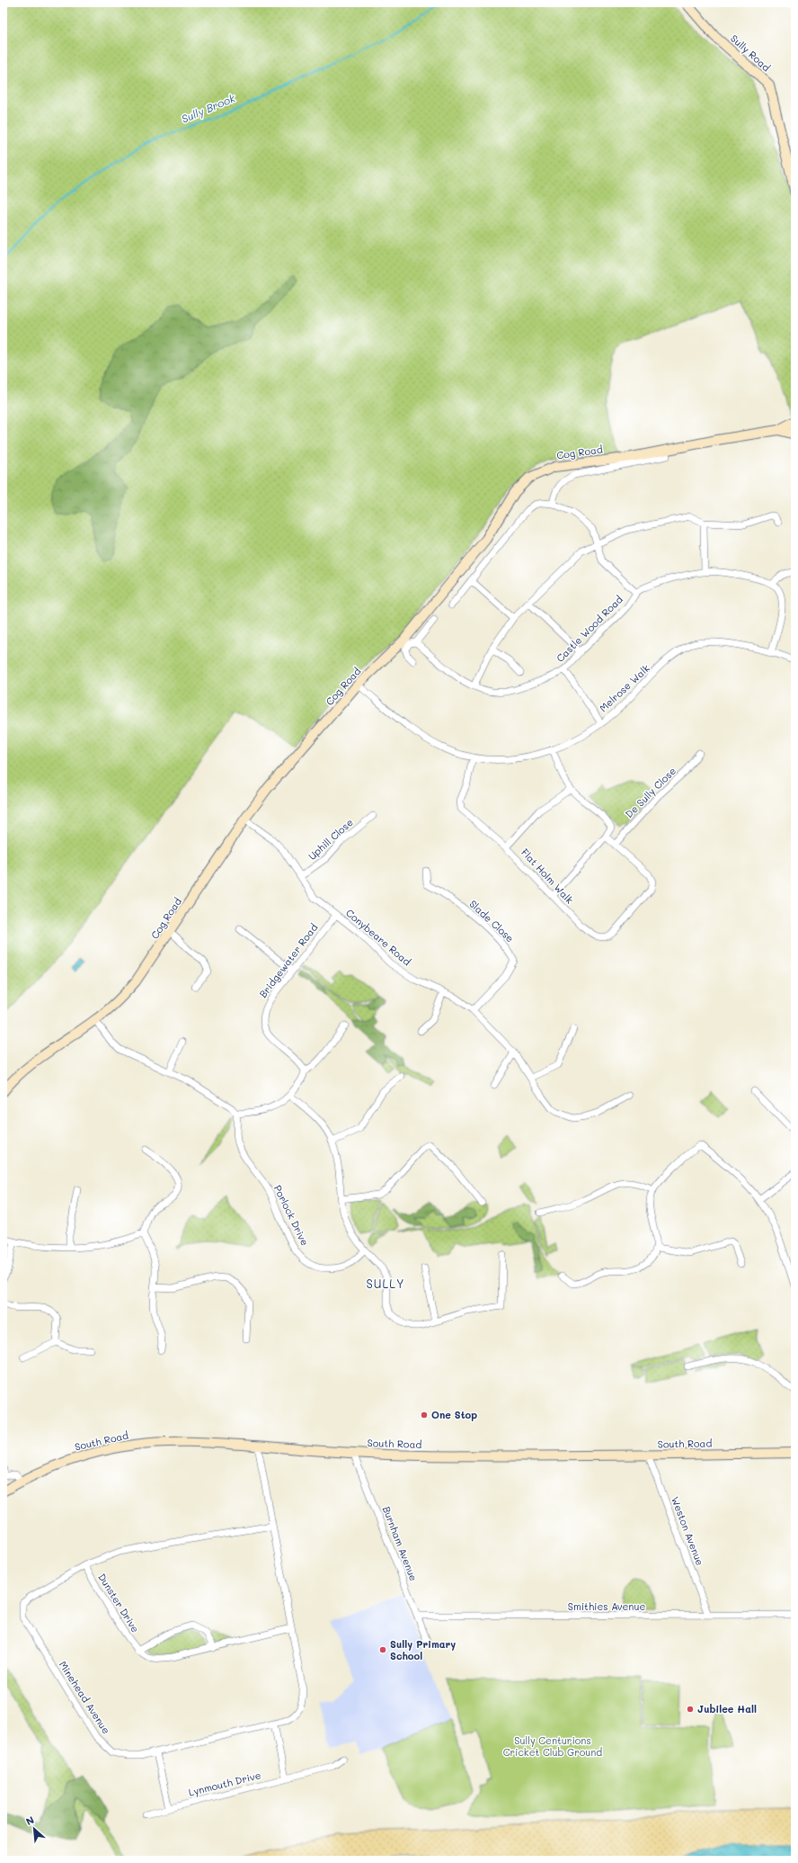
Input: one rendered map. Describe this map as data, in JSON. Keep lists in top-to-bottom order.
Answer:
{
  "streets": {
    "street": [
      "Sully Road",
      "Cog Road",
      "Castle Wood Road",
      "Melrose Walk",
      "De Sully Close",
      "Uphill Close",
      "Flat Holm Walk",
      "Slade Close",
      "Conybeare Road",
      "Bridgewater Road",
      "Porlock Drive",
      "South Road",
      "Weston Avenue",
      "Burnham Avenue",
      "Dunster Drive",
      "Smithies Avenue",
      "Minehead Avenue",
      "Lynmouth Drive"
    ]
  },
  "crossings": [
    ["Cog Road", "Melrose Walk"],
    ["Cog Road", "Conybeare Road"],
    ["Melrose Walk", "Flat Holm Walk"],
    ["De Sully Close", "Flat Holm Walk"],
    ["Uphill Close", "Conybeare Road"],
    ["Slade Close", "Conybeare Road"],
    ["Conybeare Road", "Bridgewater Road"],
    ["South Road", "Weston Avenue"],
    ["South Road", "Burnham Avenue"],
    ["South Road", "Minehead Avenue"],
    ["Weston Avenue", "Smithies Avenue"],
    ["Burnham Avenue", "Smithies Avenue"],
    ["Dunster Drive", "Minehead Avenue"]
  ],
  "districts": ["SULLY"],
  "water": ["Sully Brook"],
  "parks": ["Sully Centurions Cricket Club Ground"],
  "places": ["One Stop", "Sully Primary School", "Jubilee Hall"],
  "north": "top left"
}
